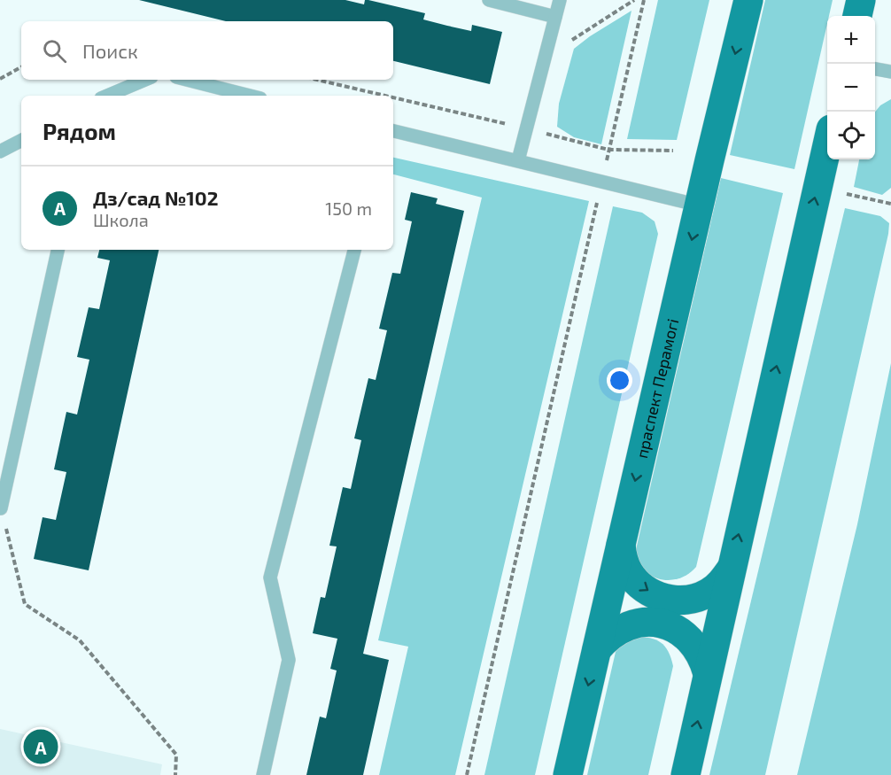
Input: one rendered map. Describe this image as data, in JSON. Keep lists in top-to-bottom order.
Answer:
{
  "streets": {
    "main road": ["праспект Перамогі"]
  },
  "page": {
    "map_buttons": ["+", "−"],
    "search": "Поиск",
    "heading": "Рядом",
    "list": [
      {
        "mark": "A",
        "name": "Дз/сад №102",
        "note": "Школа",
        "value": "150 m"
      }
    ],
    "pins": "A"
  }
}
